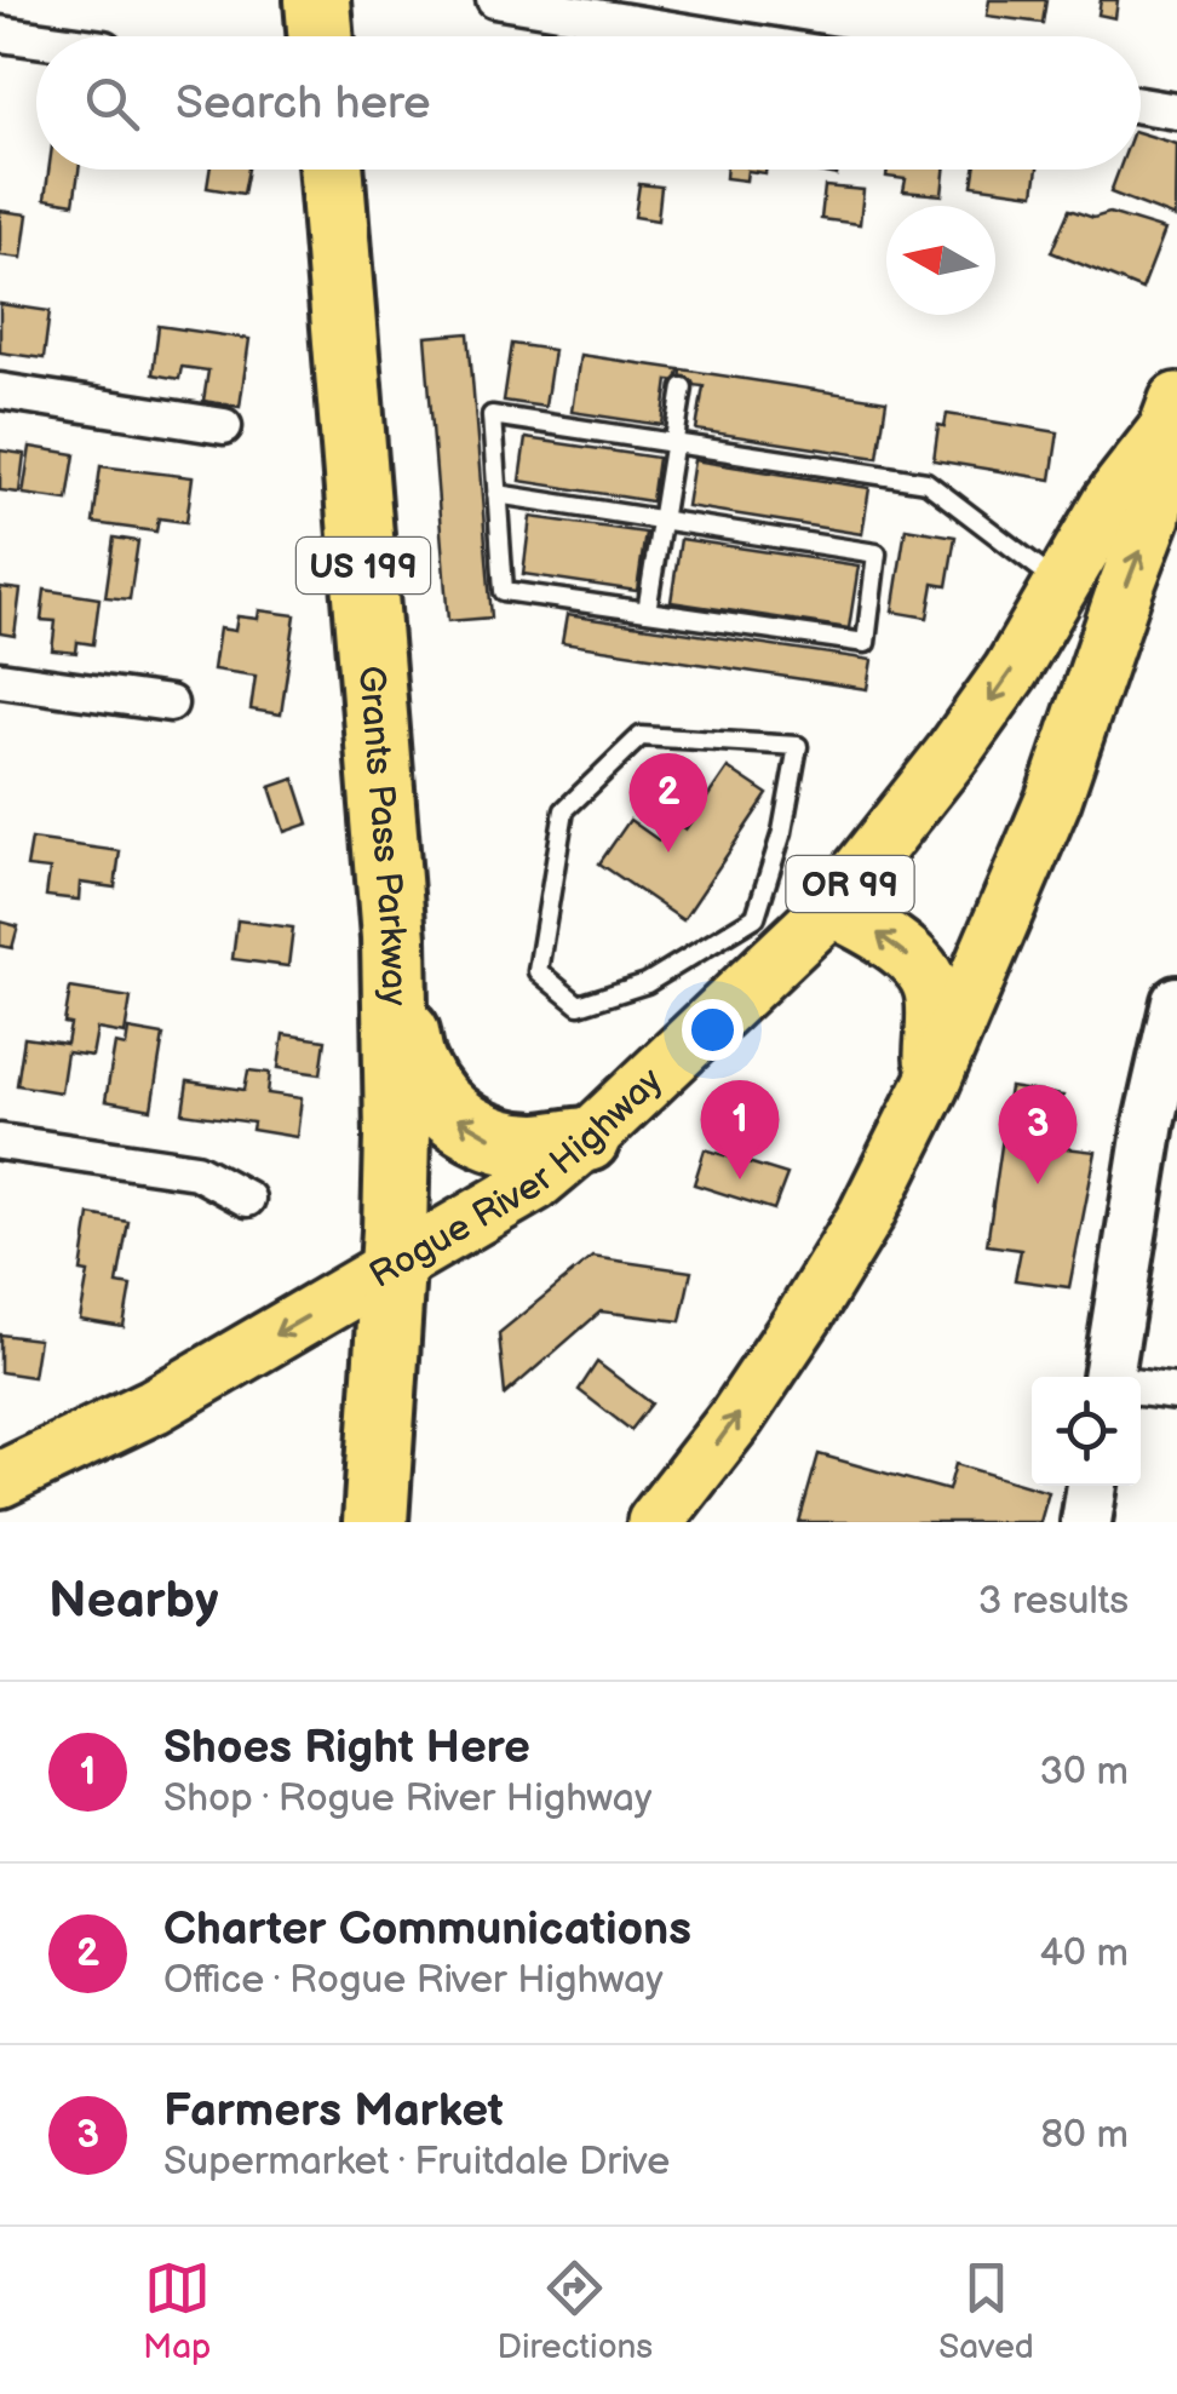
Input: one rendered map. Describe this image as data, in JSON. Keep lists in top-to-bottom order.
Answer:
{
  "streets": {
    "highway": ["US 199", "Grants Pass Parkway"],
    "main road": ["OR 99", "Rogue River Highway"]
  },
  "crossings": [
    ["Grants Pass Parkway", "Rogue River Highway"],
    ["OR 99", "Rogue River Highway"]
  ],
  "one_way": ["Rogue River Highway"],
  "north": "left",
  "page": {
    "search": "Search here",
    "pins": ["2", "1", "3"],
    "heading": ["Nearby", "3 results"],
    "list": [
      {
        "mark": "1",
        "name": "Shoes Right Here",
        "note": "Shop · Rogue River Highway",
        "value": "30 m"
      },
      {
        "mark": "2",
        "name": "Charter Communications",
        "note": "Office · Rogue River Highway",
        "value": "40 m"
      },
      {
        "mark": "3",
        "name": "Farmers Market",
        "note": "Supermarket · Fruitdale Drive",
        "value": "80 m"
      }
    ],
    "nav": ["Map", "Directions", "Saved"]
  }
}
